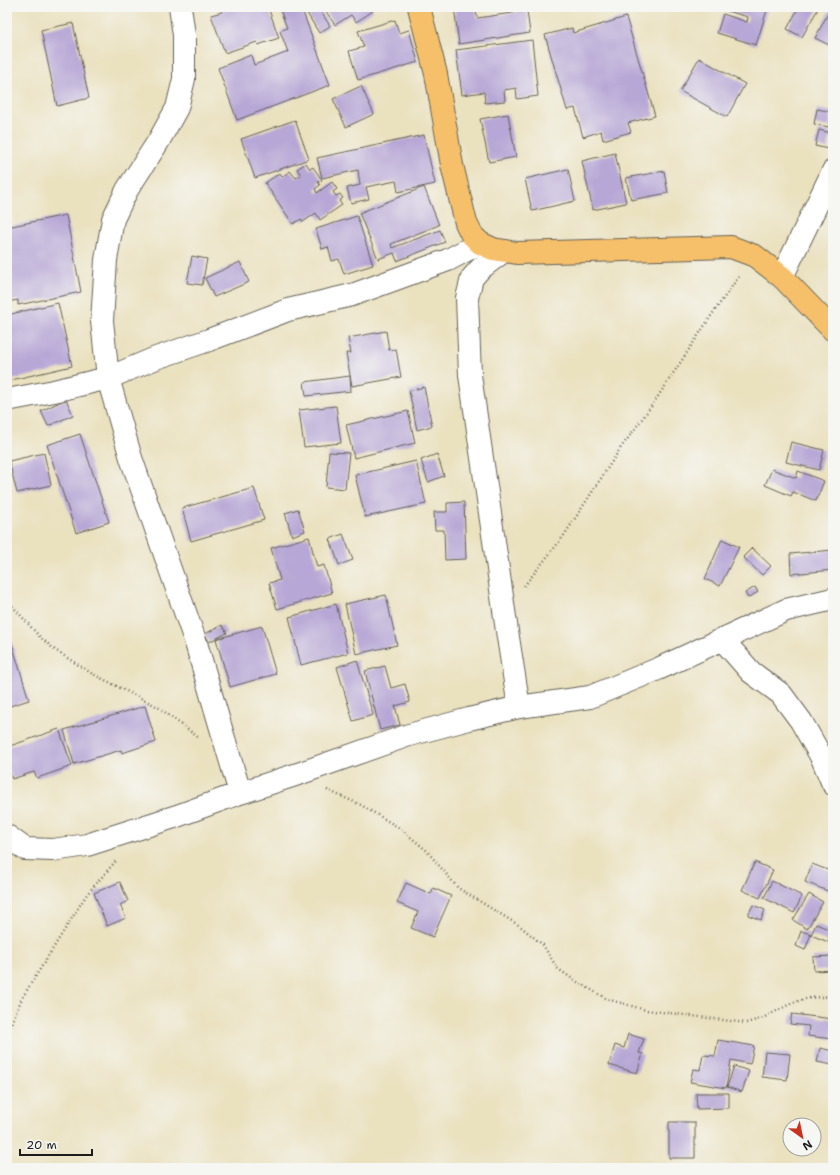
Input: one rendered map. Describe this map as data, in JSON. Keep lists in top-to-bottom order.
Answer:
{
  "scale_bar": "20 m",
  "north": "bottom right"
}
